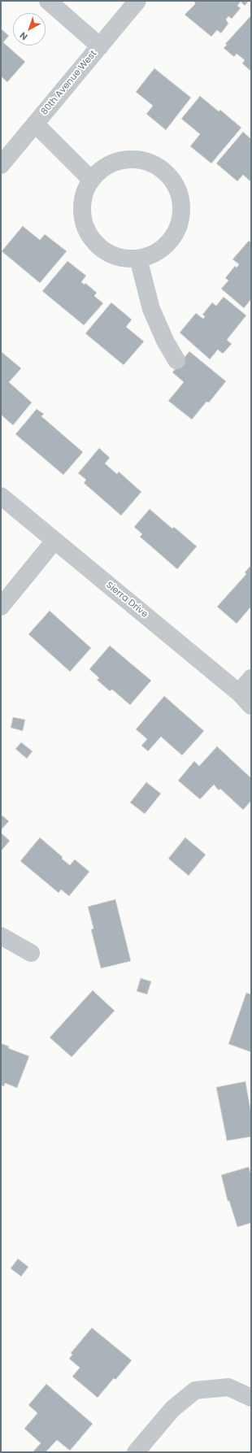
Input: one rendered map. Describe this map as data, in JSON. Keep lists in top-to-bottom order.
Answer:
{
  "streets": {
    "street": ["80th Avenue West", "Sierra Drive"]
  },
  "north": "bottom left"
}
